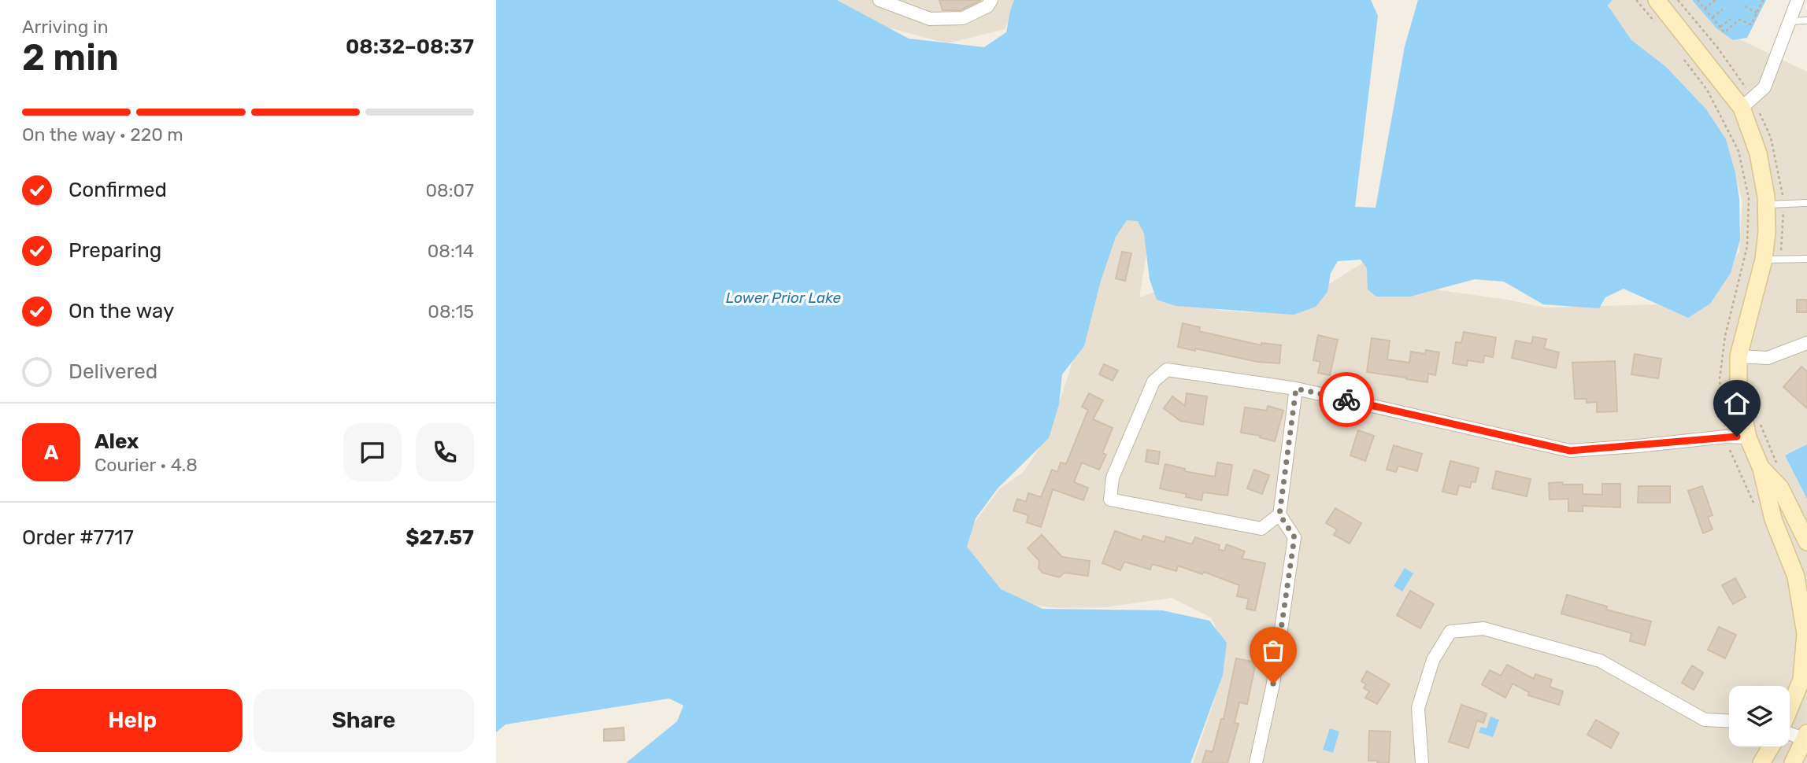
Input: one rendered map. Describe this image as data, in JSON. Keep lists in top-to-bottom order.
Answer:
{
  "water": ["Lower Prior Lake"],
  "page": {
    "heading": ["2 min", "Arriving in", "08:32–08:37"],
    "panel": [
      "Alex",
      "Courier · 4.8",
      "Order #7717",
      "$27.57"
    ],
    "bar": "On the way · 220 m",
    "list": [
      ["Confirmed", "08:07"],
      ["Preparing", "08:14"],
      ["On the way", "08:15"],
      "Delivered"
    ],
    "round": "A",
    "buttons": ["Help", "Share"]
  }
}
